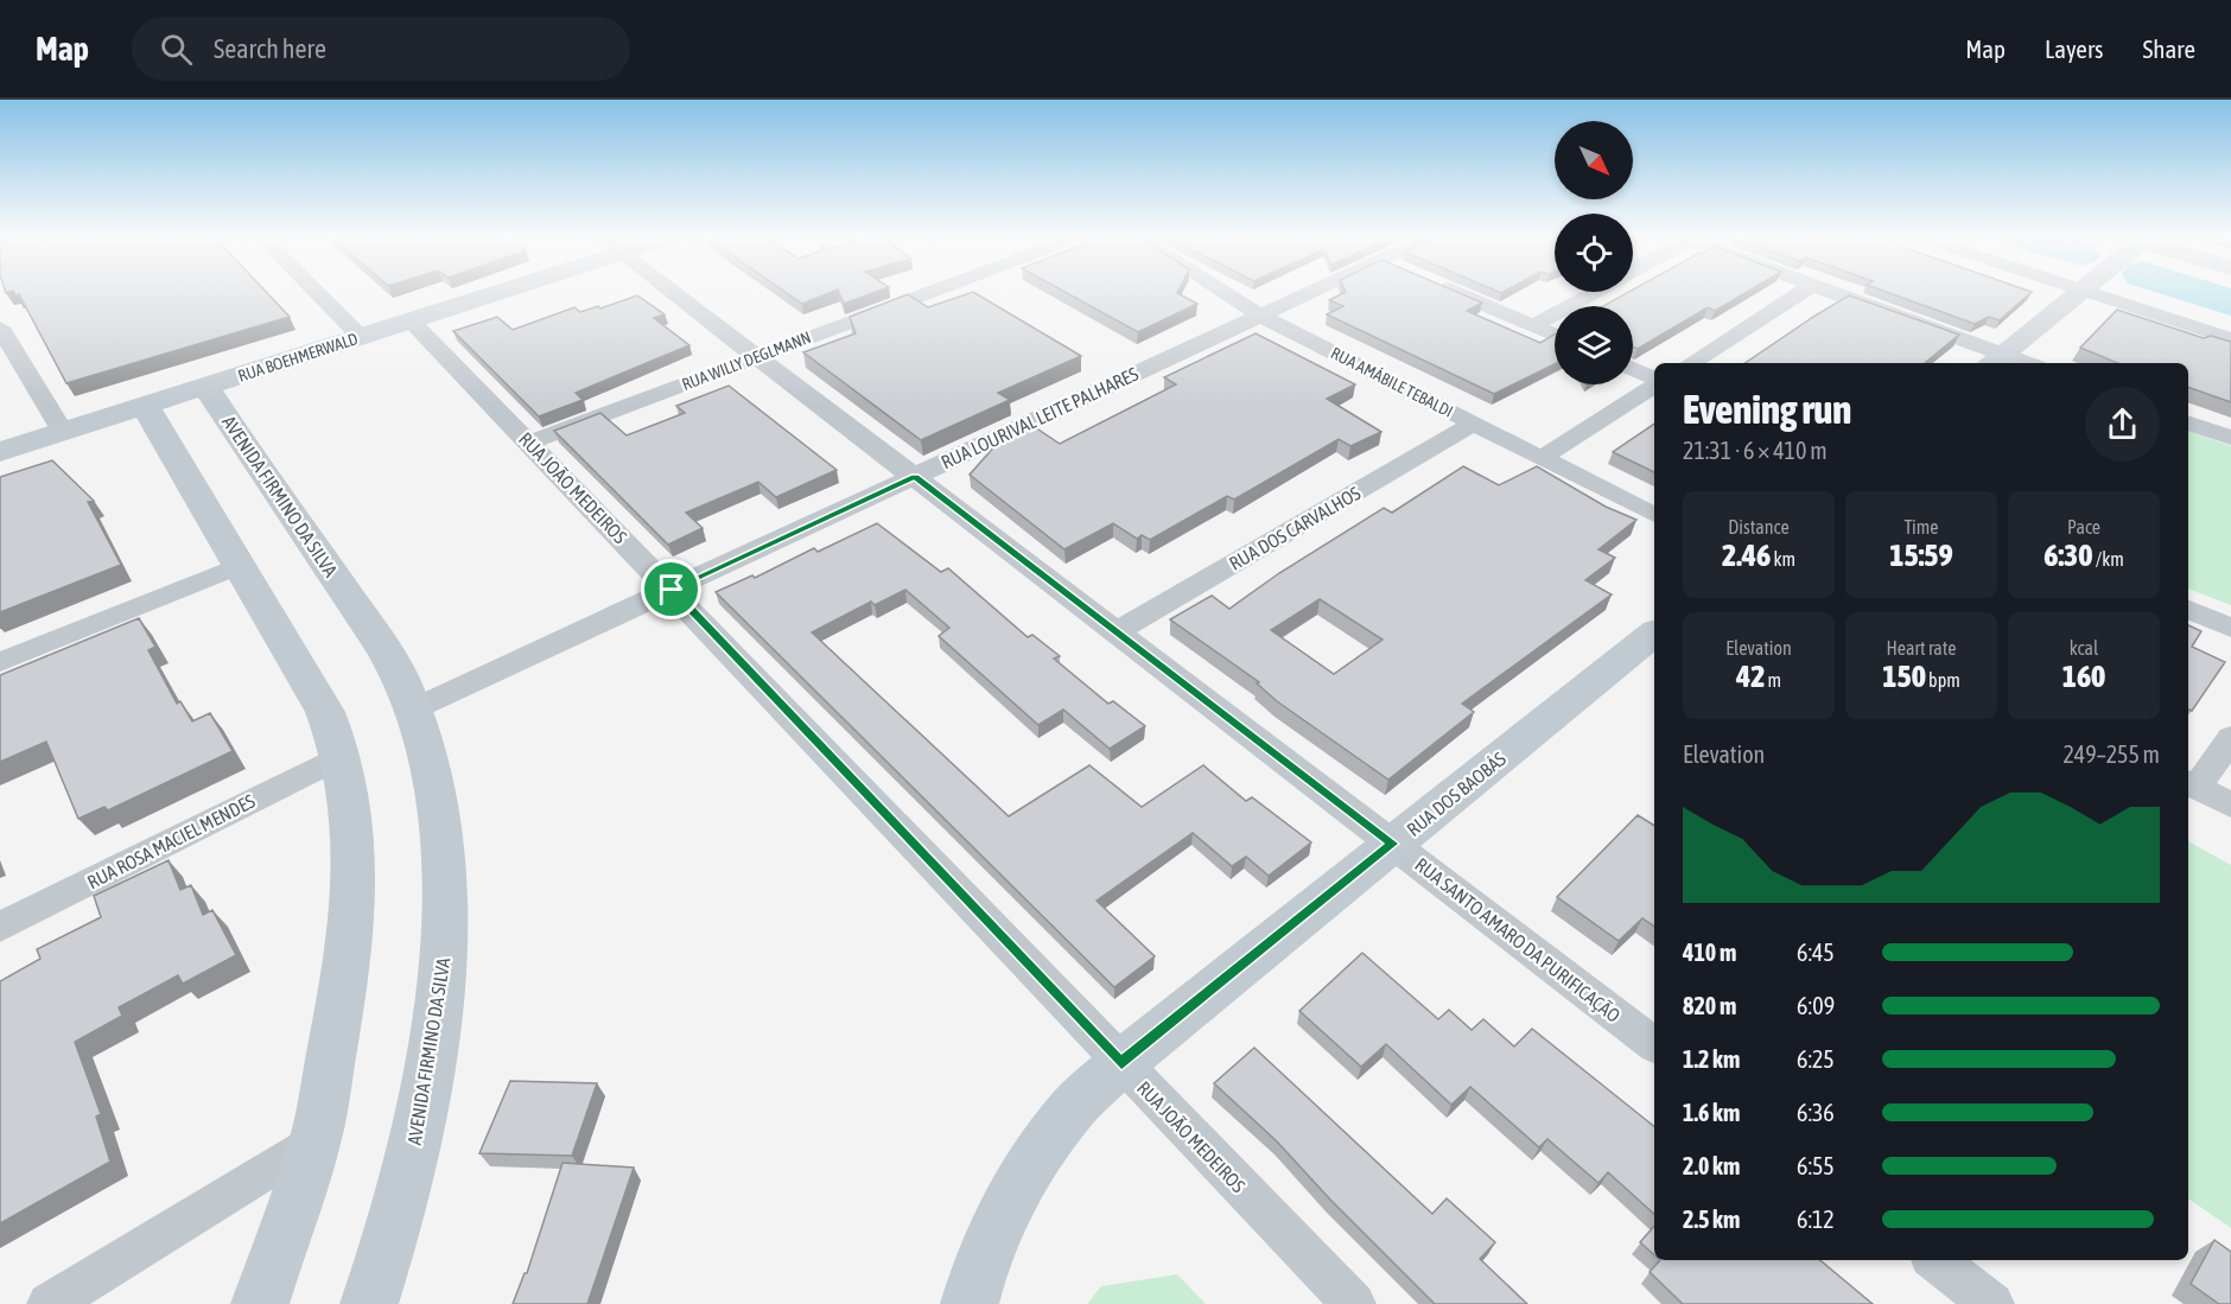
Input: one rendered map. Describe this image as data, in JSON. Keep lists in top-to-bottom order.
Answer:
{
  "streets": {
    "street": [
      "RUA BOEHMERWALD",
      "RUA WILLY DEGLMANN",
      "RUA AMÁBILE TEBALDI",
      "RUA LOURIVAL LEITE PALHARES",
      "RUA JOÃO MEDEIROS",
      "AVENIDA FIRMINO DA SILVA",
      "RUA DOS CARVALHOS",
      "RUA DOS BAOBÁS",
      "RUA ROSA MACIEL MENDES",
      "RUA SANTO AMARO DA PURIFICAÇÃO"
    ]
  },
  "crossings": [
    ["RUA BOEHMERWALD", "RUA JOÃO MEDEIROS"],
    ["RUA BOEHMERWALD", "AVENIDA FIRMINO DA SILVA"],
    ["RUA WILLY DEGLMANN", "RUA JOÃO MEDEIROS"],
    ["RUA WILLY DEGLMANN", "RUA SANTO AMARO DA PURIFICAÇÃO"],
    ["RUA AMÁBILE TEBALDI", "RUA LOURIVAL LEITE PALHARES"],
    ["RUA AMÁBILE TEBALDI", "RUA DOS CARVALHOS"],
    ["RUA LOURIVAL LEITE PALHARES", "RUA JOÃO MEDEIROS"],
    ["RUA LOURIVAL LEITE PALHARES", "AVENIDA FIRMINO DA SILVA"],
    ["RUA LOURIVAL LEITE PALHARES", "RUA SANTO AMARO DA PURIFICAÇÃO"],
    ["RUA JOÃO MEDEIROS", "RUA DOS BAOBÁS"],
    ["RUA DOS CARVALHOS", "RUA SANTO AMARO DA PURIFICAÇÃO"],
    ["RUA DOS BAOBÁS", "RUA SANTO AMARO DA PURIFICAÇÃO"]
  ],
  "north": "bottom right",
  "page": {
    "header": "Map",
    "search": "Search here",
    "nav": ["Map", "Layers", "Share"],
    "heading": ["Evening run", "21:31 · 6 × 410 m"],
    "stats": [
      ["Distance", "2.46 km"],
      ["Time", "15:59"],
      ["Pace", "6:30 /km"],
      ["Elevation", "42 m"],
      ["Heart rate", "150 bpm"],
      ["kcal", "160"]
    ],
    "chart": ["Elevation", "249–255 m"],
    "list": [
      {
        "name": "410 m",
        "note": "6:45"
      },
      {
        "name": "820 m",
        "note": "6:09"
      },
      {
        "name": "1.2 km",
        "note": "6:25"
      },
      {
        "name": "1.6 km",
        "note": "6:36"
      },
      {
        "name": "2.0 km",
        "note": "6:55"
      },
      {
        "name": "2.5 km",
        "note": "6:12"
      }
    ]
  }
}
